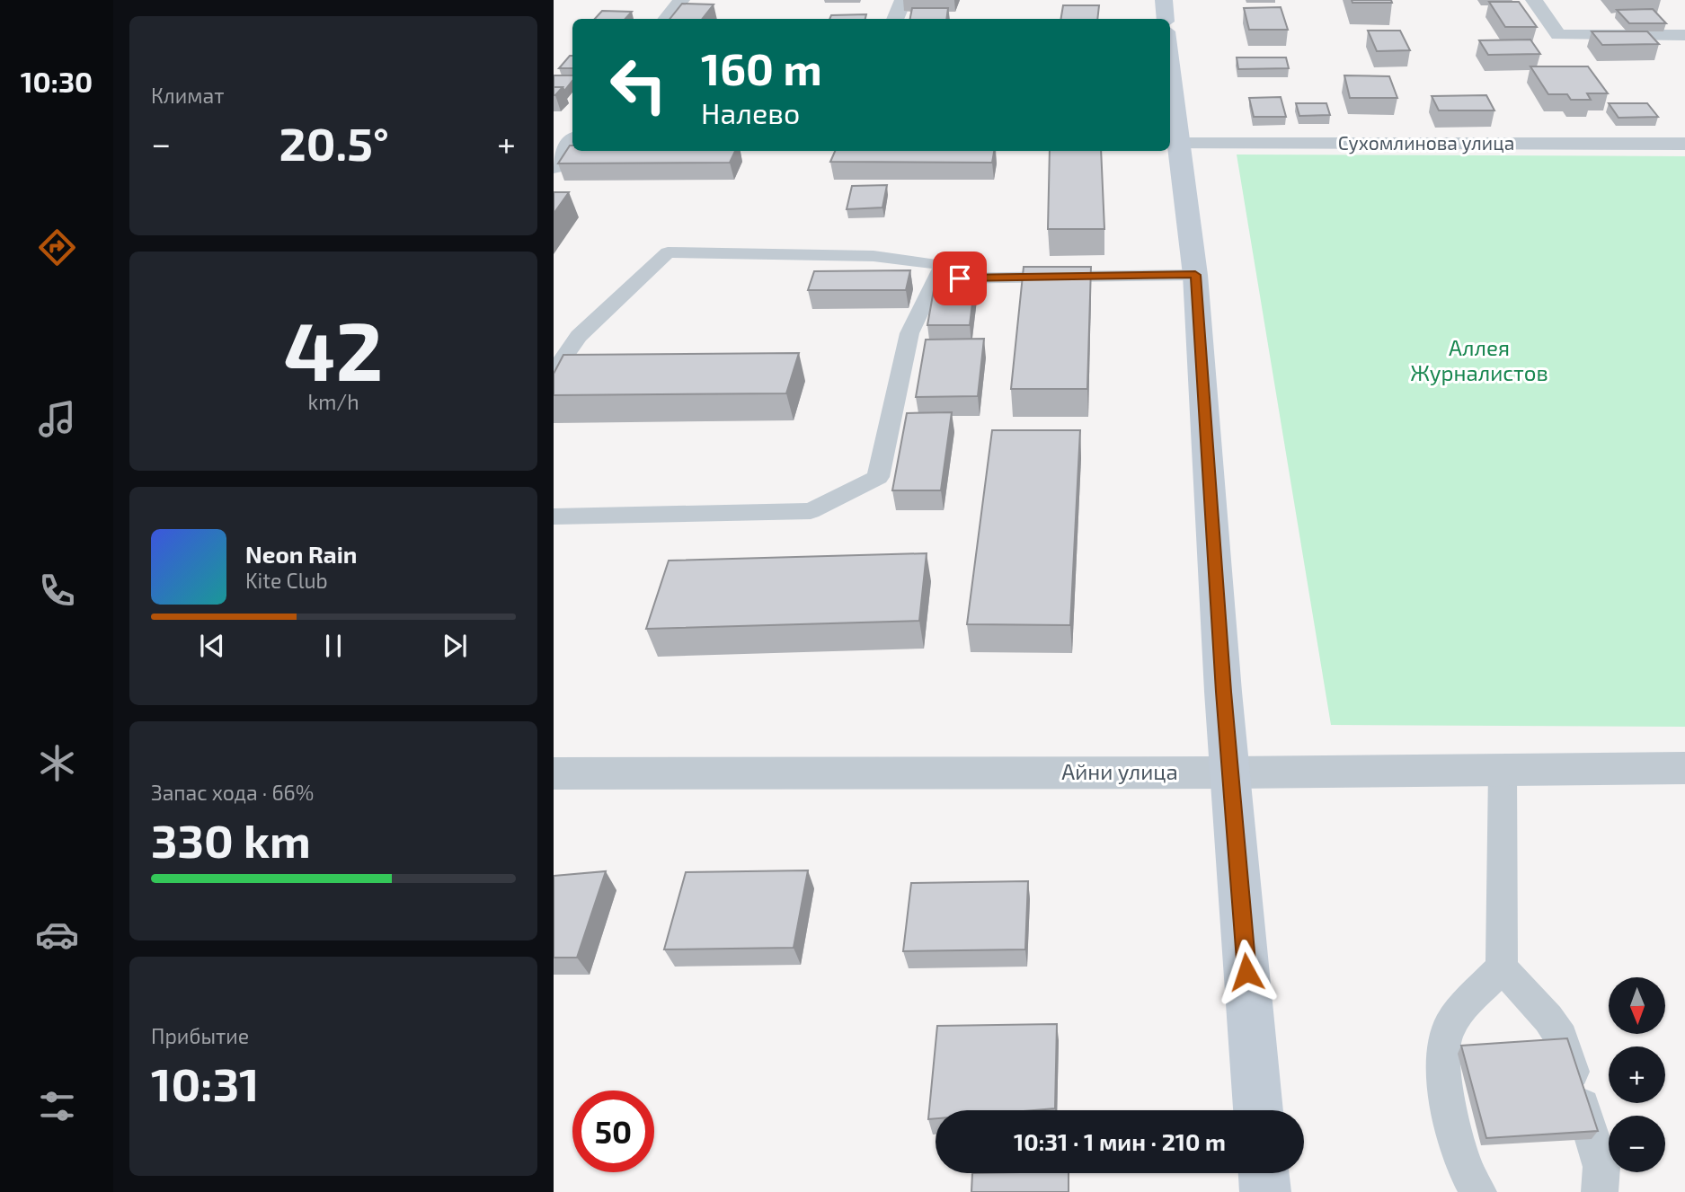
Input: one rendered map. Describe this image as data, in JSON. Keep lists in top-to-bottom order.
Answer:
{
  "streets": {
    "street": ["Сухомлинова улица", "Айни улица"]
  },
  "parks": ["Аллея Журналистов"],
  "north": "bottom",
  "page": {
    "tabs": "10:30",
    "tile": [
      "Климат",
      ["42", "km/h"],
      ["Запас хода · 66%", "330 km"],
      ["Прибытие", "10:31"]
    ],
    "turn": ["160 m", "Налево"],
    "heat": ["−", "20.5°", "+"],
    "song": ["Neon Rain", "Kite Club"],
    "map_buttons": ["+", "−"],
    "limit": "50",
    "trip": "10:31 · 1 мин · 210 m"
  }
}
